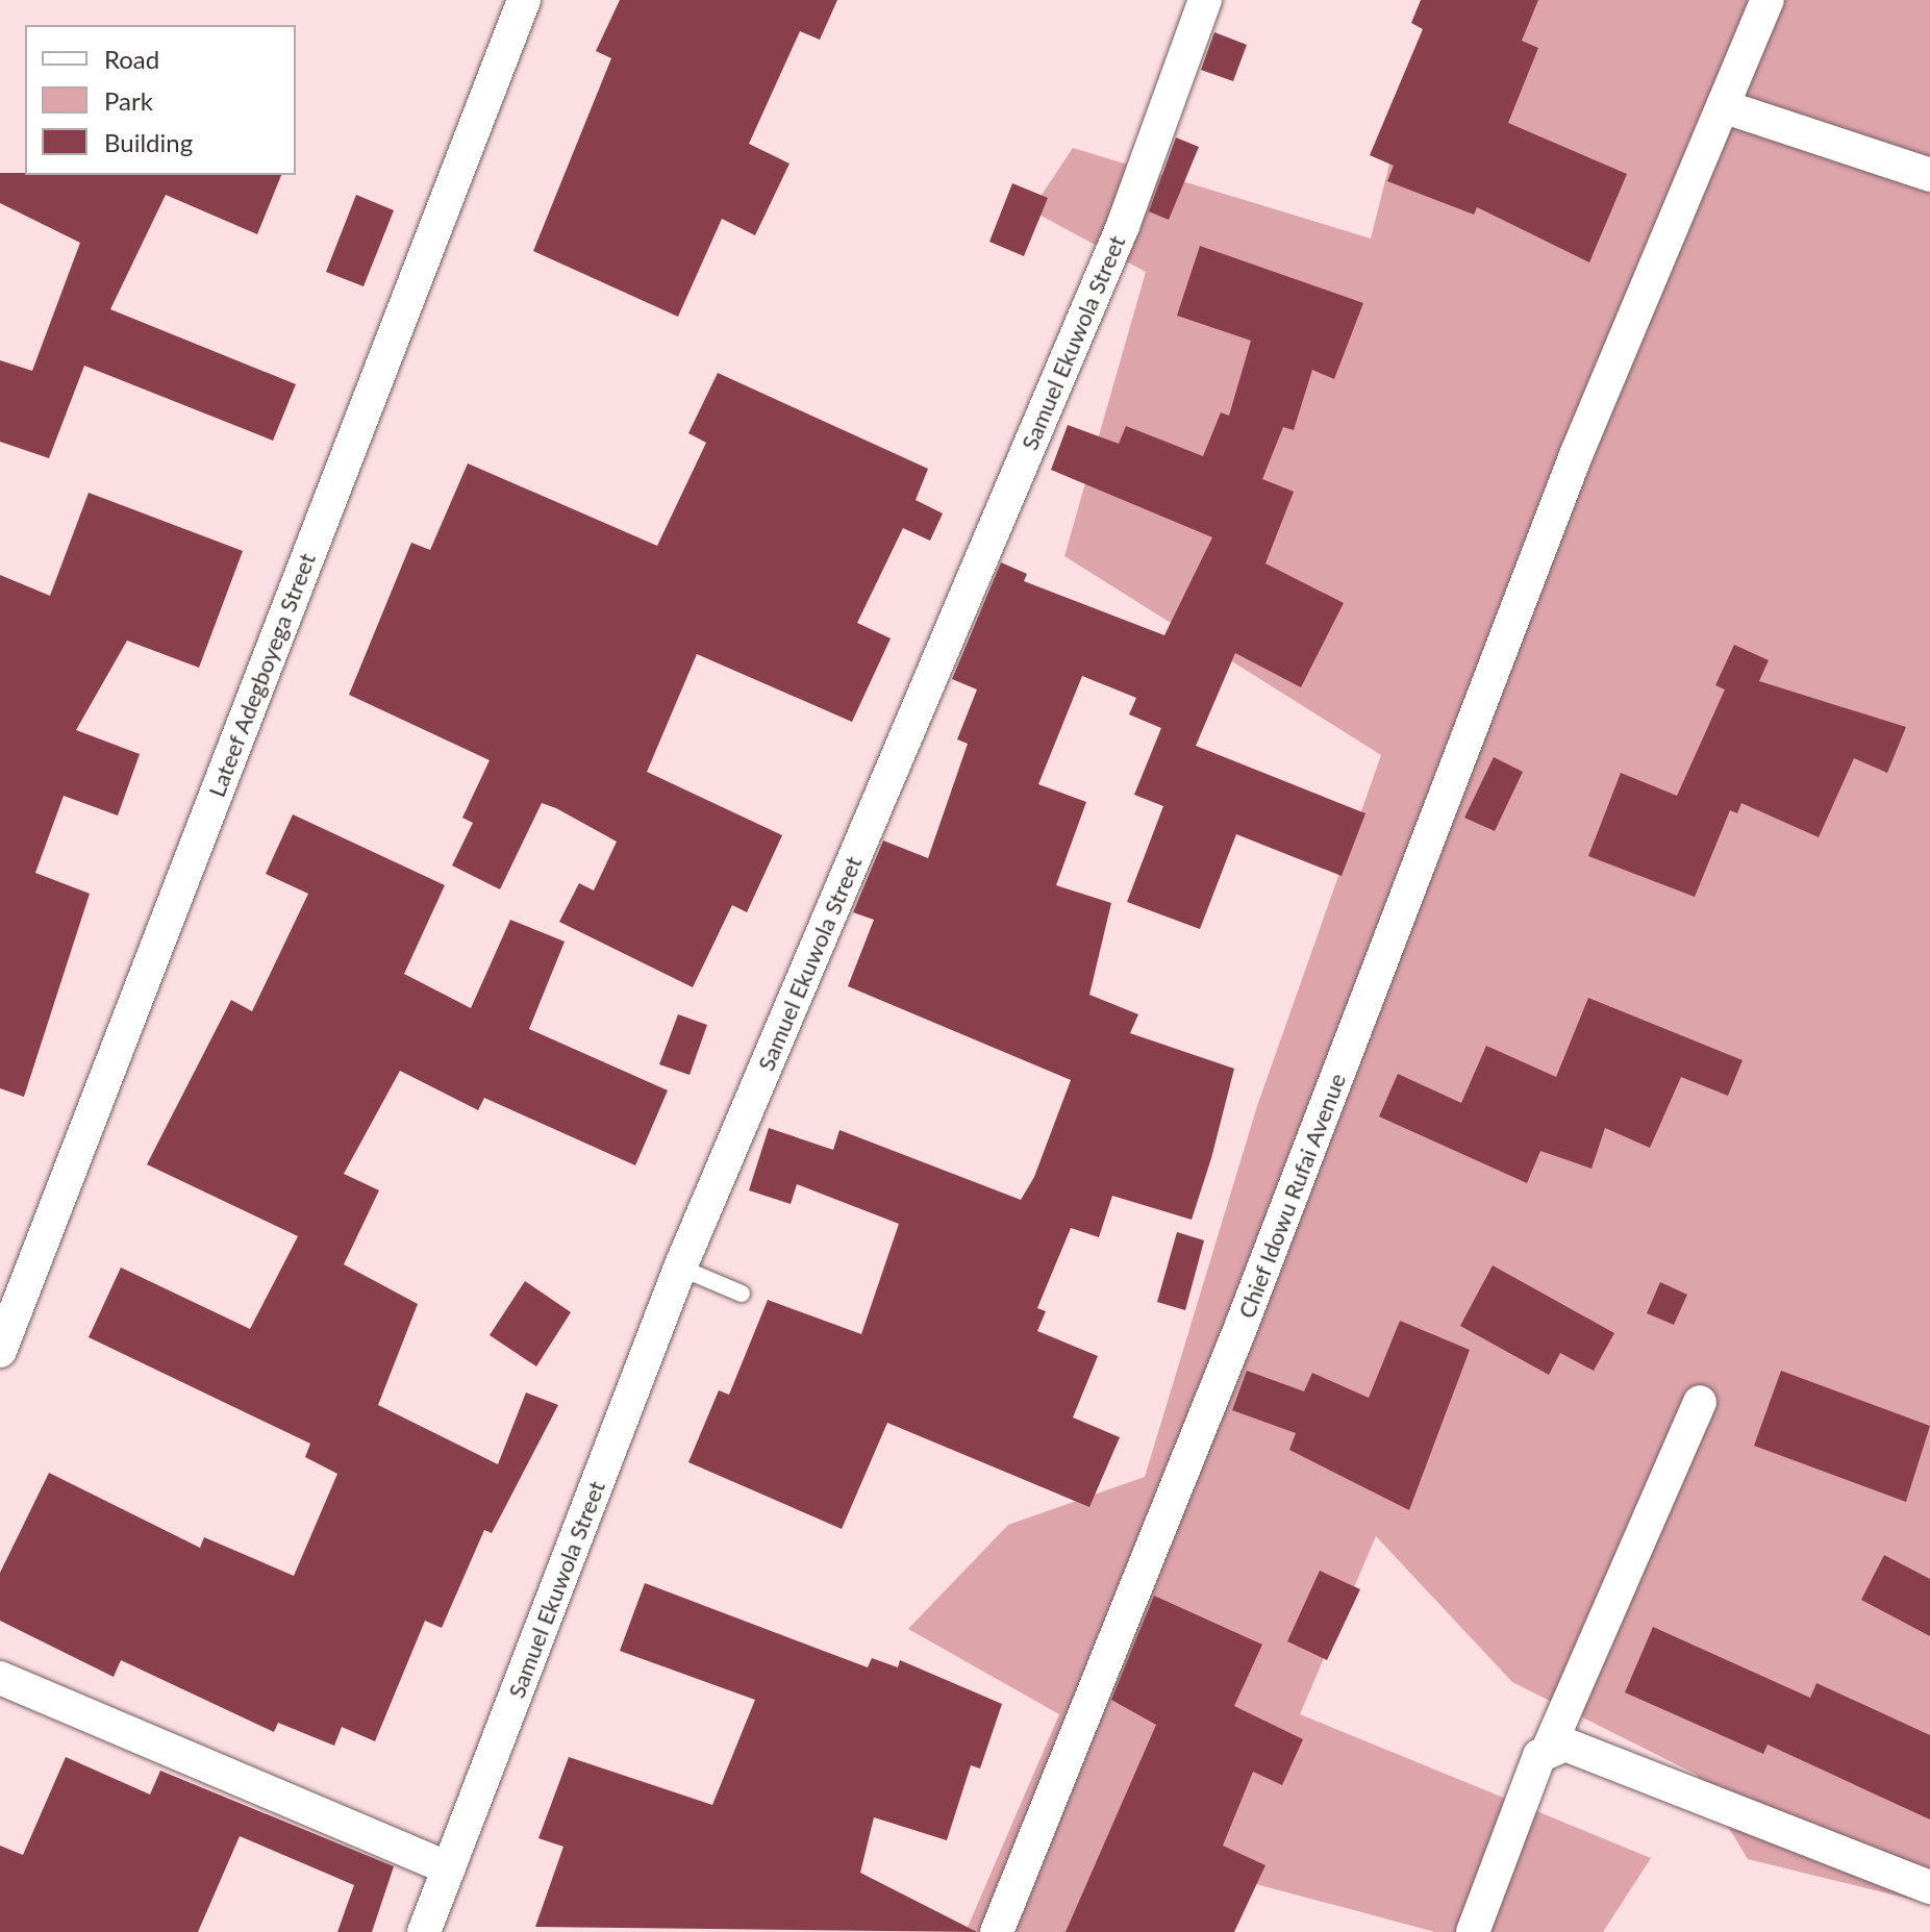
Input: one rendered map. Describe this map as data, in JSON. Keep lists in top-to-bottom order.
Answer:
{
  "streets": {
    "street": ["Samuel Ekuwola Street", "Lateef Adegboyega Street", "Chief Idowu Rufai Avenue"]
  },
  "legend": ["Road", "Park", "Building"]
}
